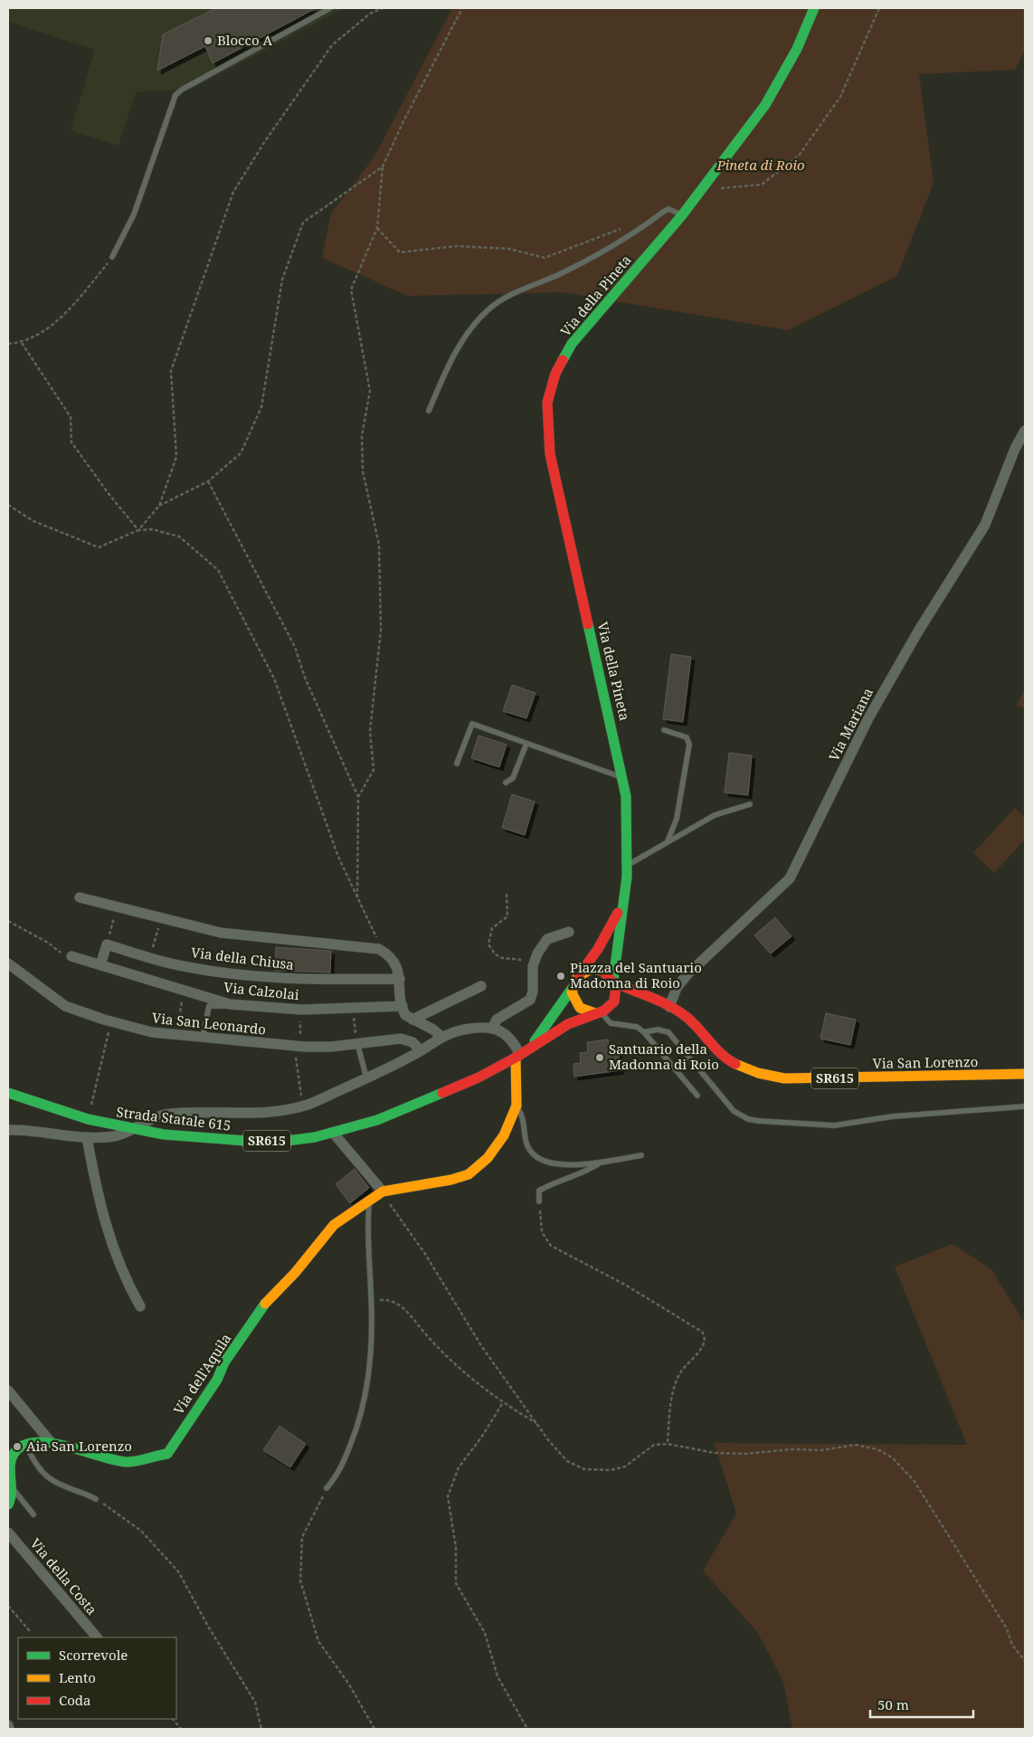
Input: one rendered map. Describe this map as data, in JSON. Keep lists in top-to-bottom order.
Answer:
{
  "streets": {
    "main road": [
      "Via della Pineta",
      "Via San Lorenzo",
      "SR615",
      "Strada Statale 615",
      "Via dell'Aquila"
    ],
    "street": [
      "Via Mariana",
      "Via della Chiusa",
      "Via Calzolai",
      "Via San Leonardo",
      "Via della Costa"
    ]
  },
  "crossings": [
    ["Via della Pineta", "Via San Lorenzo"],
    ["Via della Pineta", "SR615"],
    ["Via Mariana", "Via San Lorenzo"],
    ["Via San Lorenzo", "SR615"],
    ["SR615", "Strada Statale 615"],
    ["SR615", "Via dell'Aquila"],
    ["Strada Statale 615", "Via dell'Aquila"]
  ],
  "parks": ["Pineta di Roio"],
  "places": [
    "Blocco A",
    "Piazza del Santuario Madonna di Roio",
    "Santuario della Madonna di Roio",
    "Aia San Lorenzo"
  ],
  "legend": ["Scorrevole", "Lento", "Coda"],
  "scale_bar": "50 m"
}
